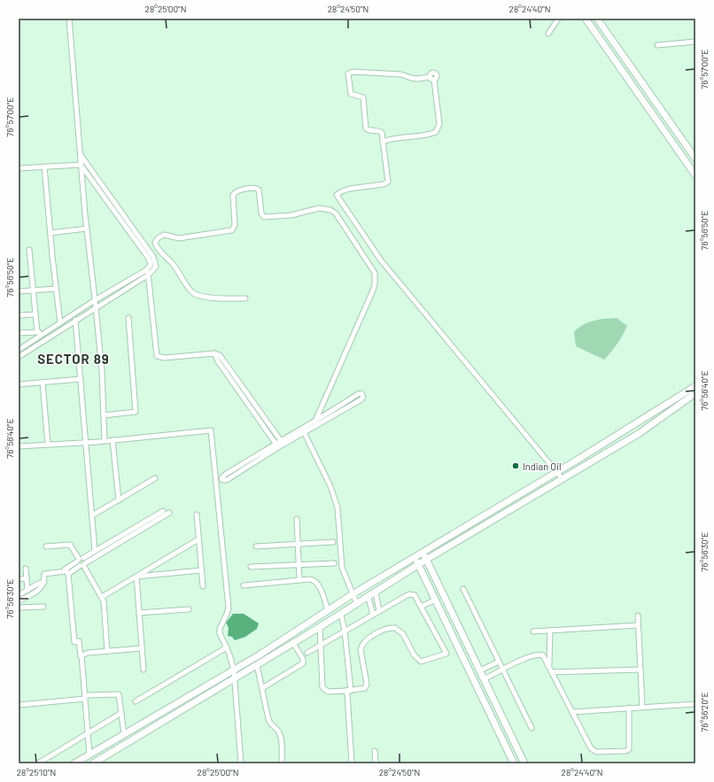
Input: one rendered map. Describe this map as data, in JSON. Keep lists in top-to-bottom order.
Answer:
{
  "districts": ["SECTOR 89"],
  "places": ["Indian Oil"],
  "coordinates": [
    "28°25'00\"N",
    "28°24'50\"N",
    "28°24'40\"N",
    "76°57'00\"E",
    "76°56'50\"E",
    "76°56'40\"E",
    "76°56'30\"E",
    "76°56'20\"E",
    "28°25'10\"N"
  ]
}
